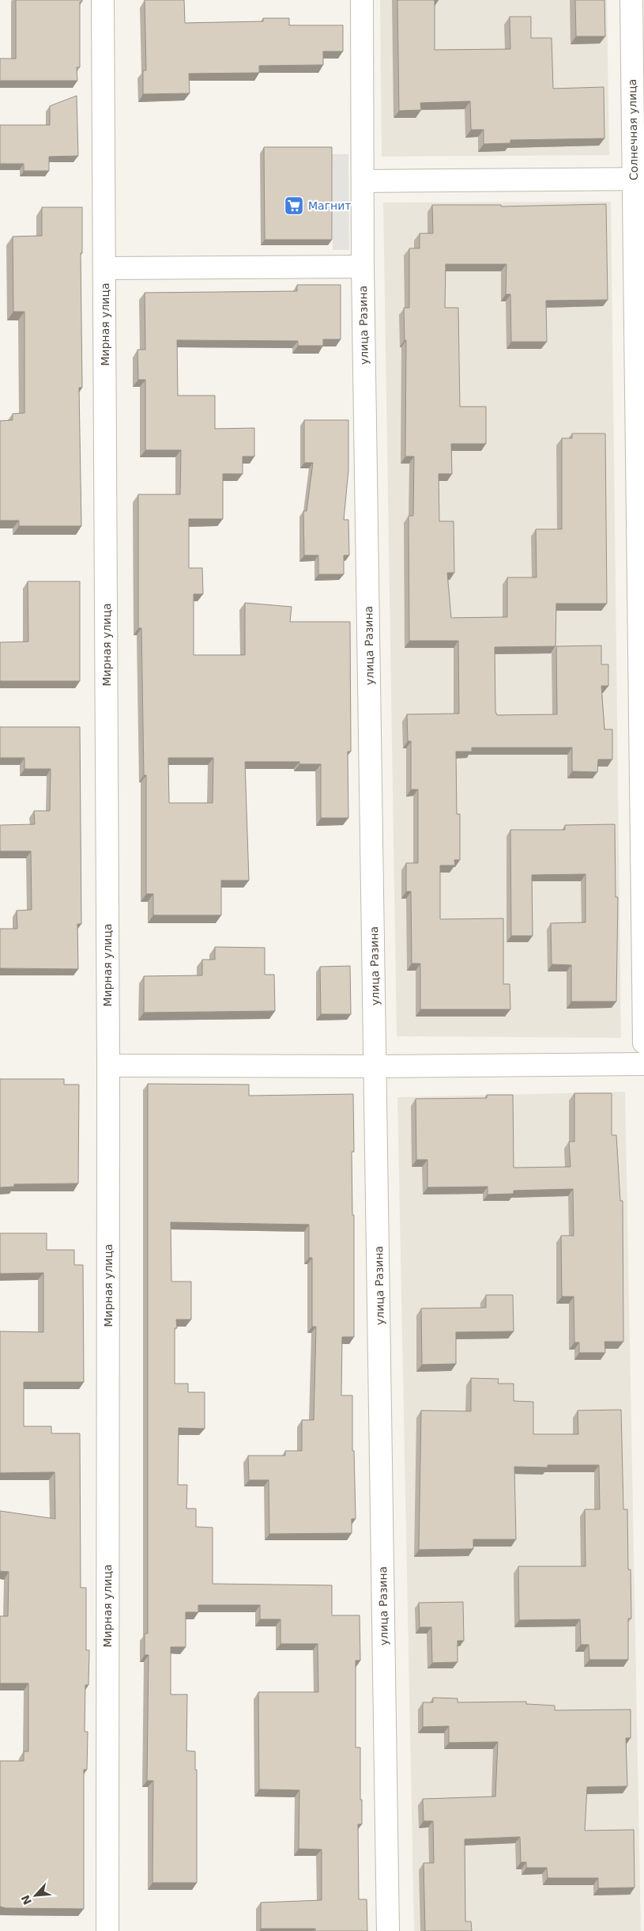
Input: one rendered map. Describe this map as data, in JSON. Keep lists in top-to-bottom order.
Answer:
{
  "streets": {
    "street": ["Солнечная улица", "Мирная улица", "улица Разина"]
  },
  "places": {
    "supermarket": ["Магнит"]
  },
  "north": "bottom left"
}
